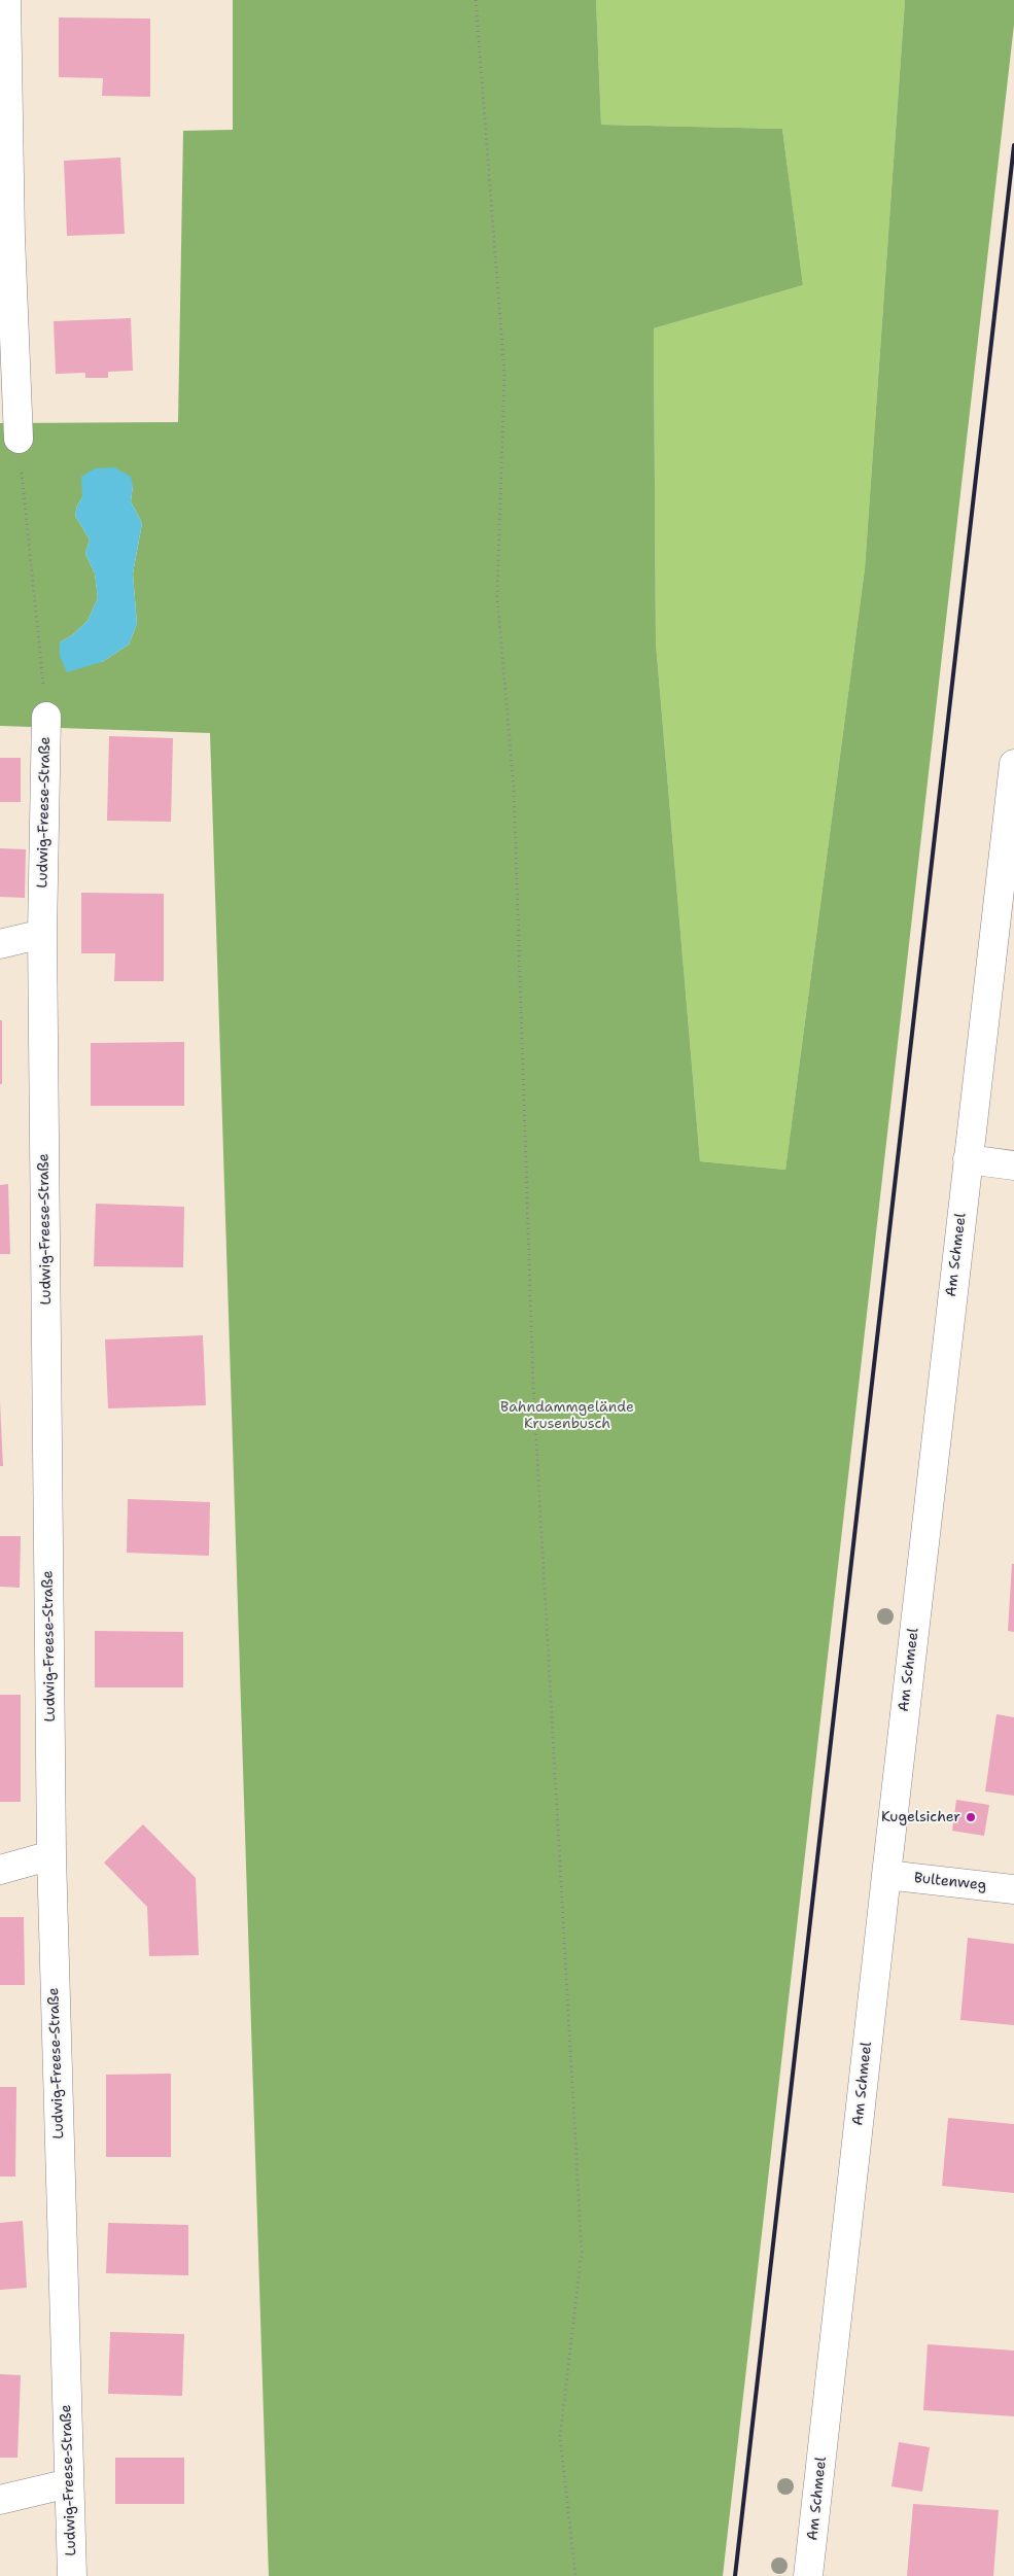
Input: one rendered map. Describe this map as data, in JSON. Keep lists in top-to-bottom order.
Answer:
{
  "streets": {
    "street": ["Ludwig-Freese-Straße", "Am Schmeel", "Bultenweg"]
  },
  "crossings": [
    ["Am Schmeel", "Bultenweg"]
  ],
  "parks": ["Bahndammgelände Krusenbusch"],
  "places": ["Kugelsicher"]
}
